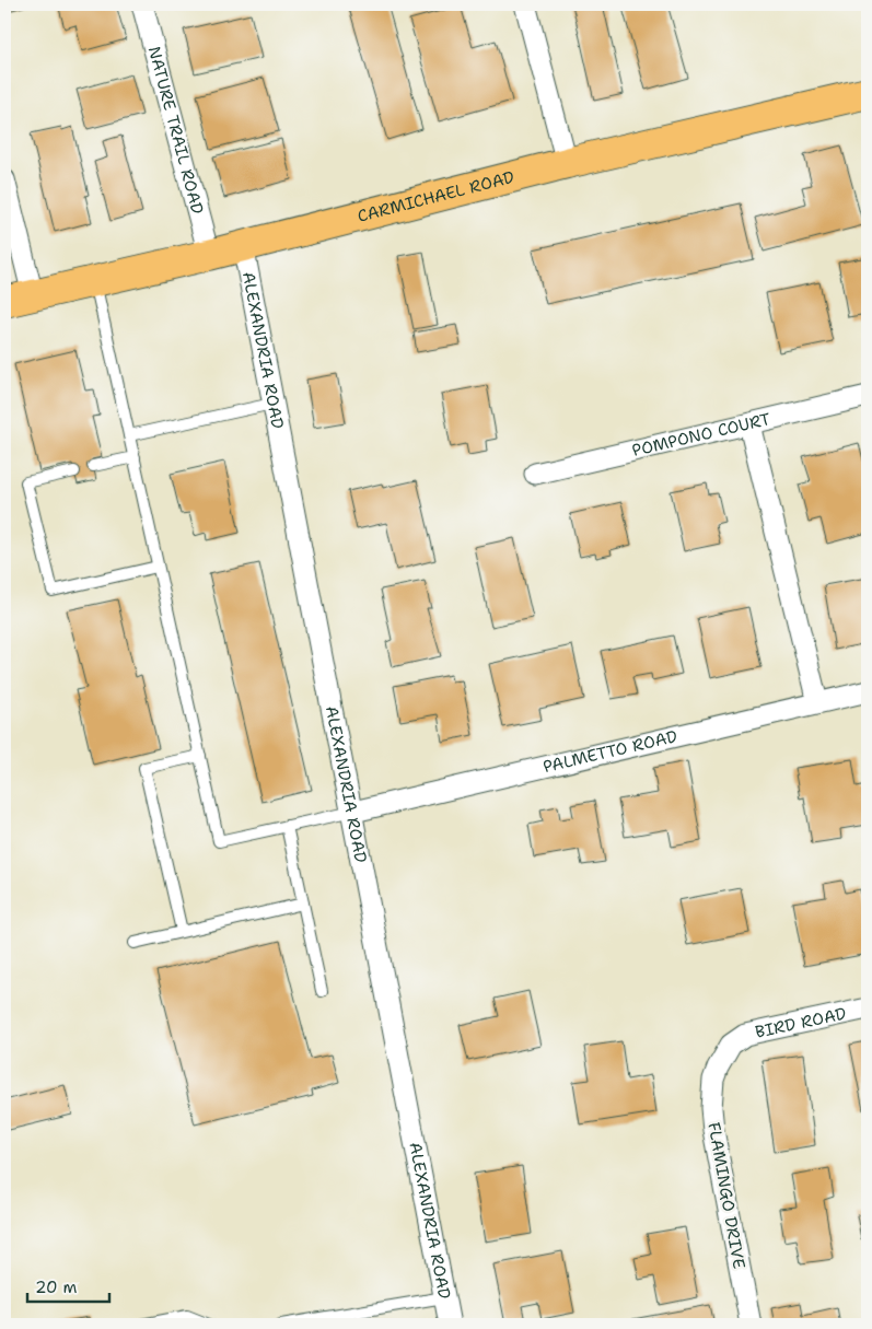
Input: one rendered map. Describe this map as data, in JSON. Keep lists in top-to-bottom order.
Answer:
{
  "streets": {
    "main road": ["CARMICHAEL ROAD"],
    "street": [
      "NATURE TRAIL ROAD",
      "ALEXANDRIA ROAD",
      "POMPONO COURT",
      "PALMETTO ROAD",
      "BIRD ROAD",
      "FLAMINGO DRIVE"
    ]
  },
  "crossings": [
    ["NATURE TRAIL ROAD", "CARMICHAEL ROAD"],
    ["CARMICHAEL ROAD", "ALEXANDRIA ROAD"],
    ["ALEXANDRIA ROAD", "PALMETTO ROAD"],
    ["BIRD ROAD", "FLAMINGO DRIVE"]
  ],
  "scale_bar": "20 m"
}
